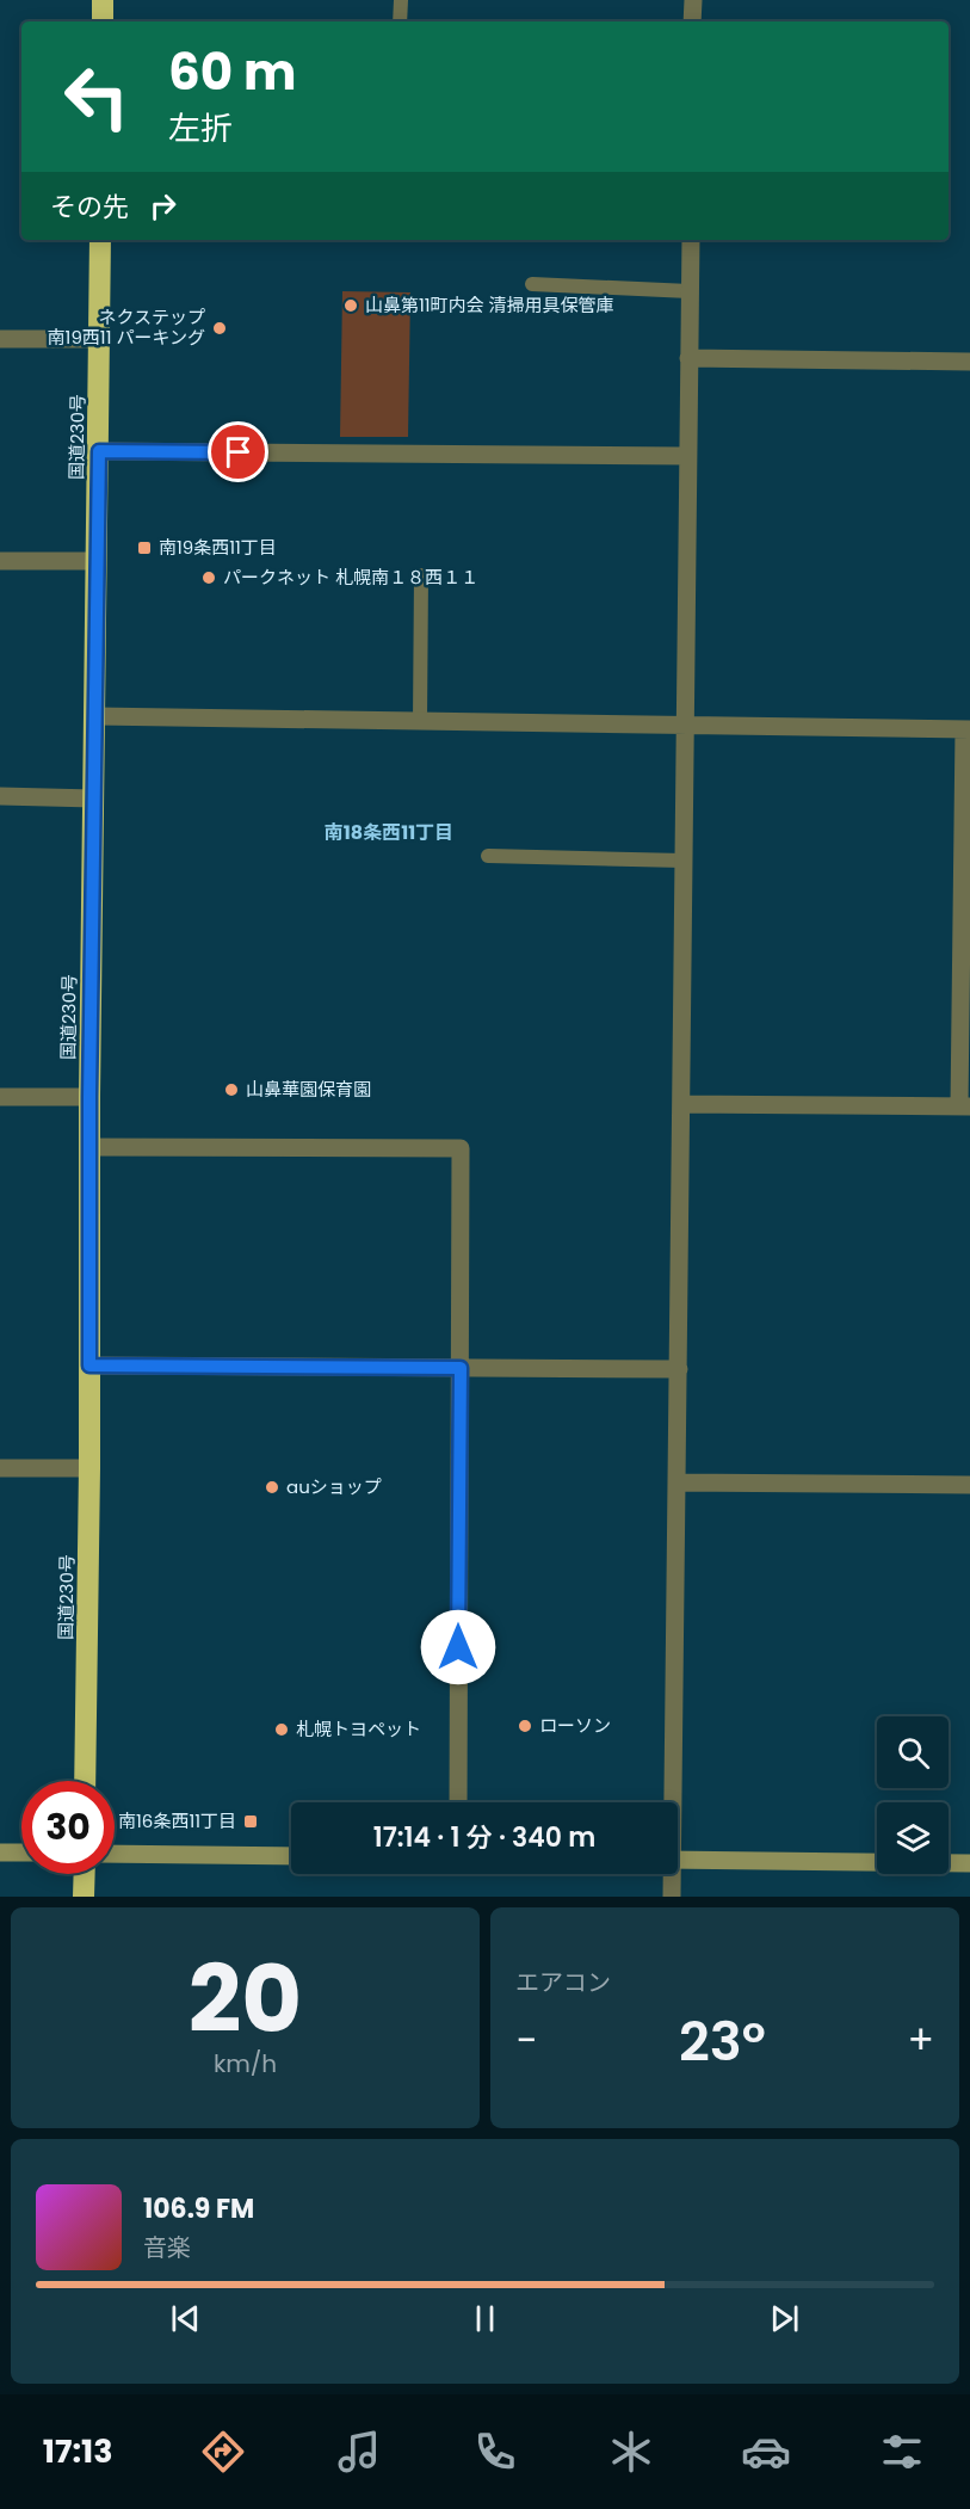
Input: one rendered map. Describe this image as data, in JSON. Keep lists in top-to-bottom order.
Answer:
{
  "streets": {
    "highway": ["国道230号"]
  },
  "districts": ["南18条西11丁目"],
  "places": {
    "other": [
      "山鼻第11町内会 清掃用具保管庫",
      "ネクステップ 南19西11 パーキング",
      "パークネット 札幌南１８西１１",
      "山鼻華園保育園",
      "auショップ",
      "ローソン",
      "札幌トヨペット"
    ],
    "transit": ["南19条西11丁目", "南16条西11丁目"]
  },
  "page": {
    "turn": ["60 m", "左折"],
    "then": "その先",
    "limit": "30",
    "trip": "17:14 · 1 分 · 340 m",
    "tile": [
      ["20", "km/h"],
      "エアコン"
    ],
    "heat": ["−", "23°", "+"],
    "song": ["106.9 FM", "音楽"],
    "tabs": "17:13"
  }
}
